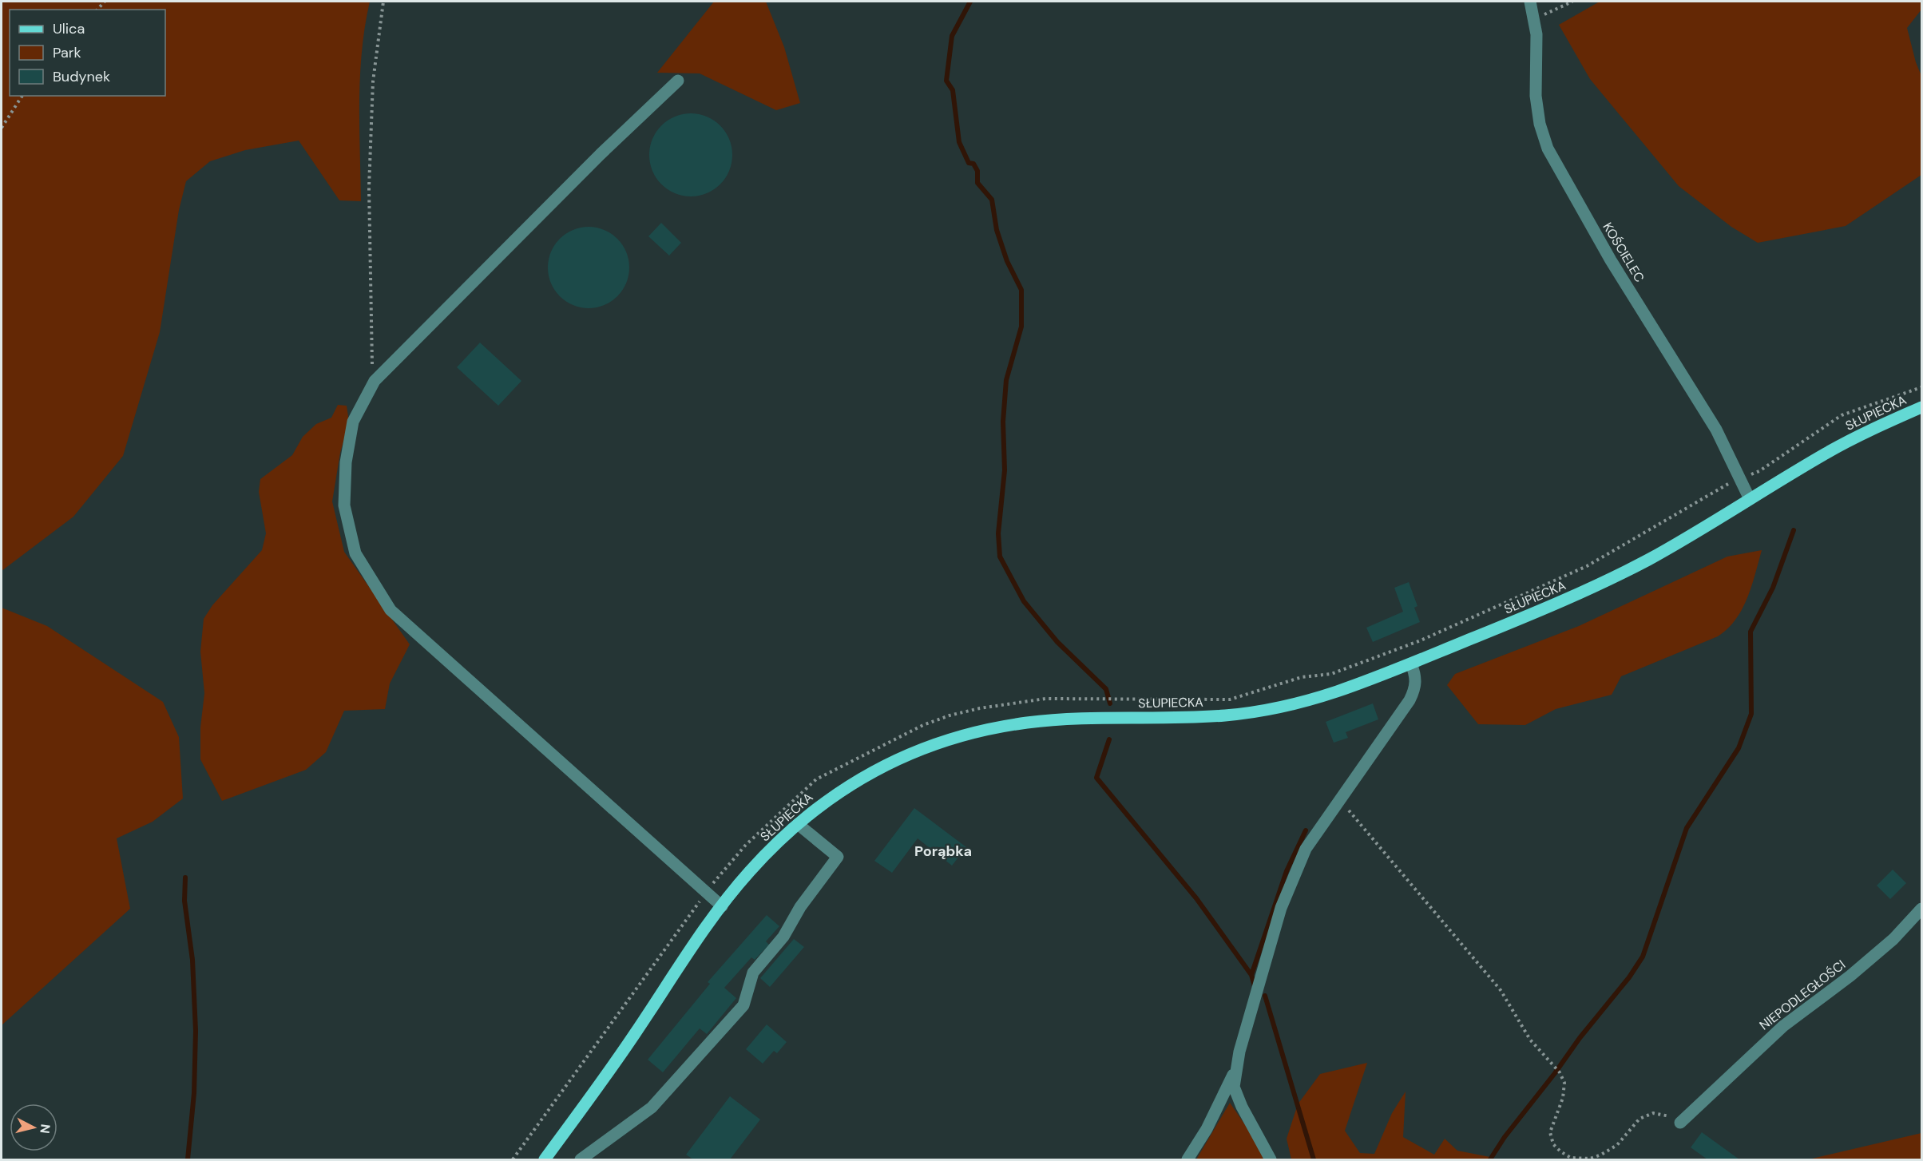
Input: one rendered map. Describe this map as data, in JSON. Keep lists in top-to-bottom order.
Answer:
{
  "streets": {
    "main road": ["SŁUPIECKA"],
    "street": ["KOŚCIELEC", "NIEPODLEGŁOŚCI"]
  },
  "crossings": [
    ["KOŚCIELEC", "SŁUPIECKA"]
  ],
  "districts": ["Porąbka"],
  "legend": ["Ulica", "Park", "Budynek"],
  "north": "right"
}
